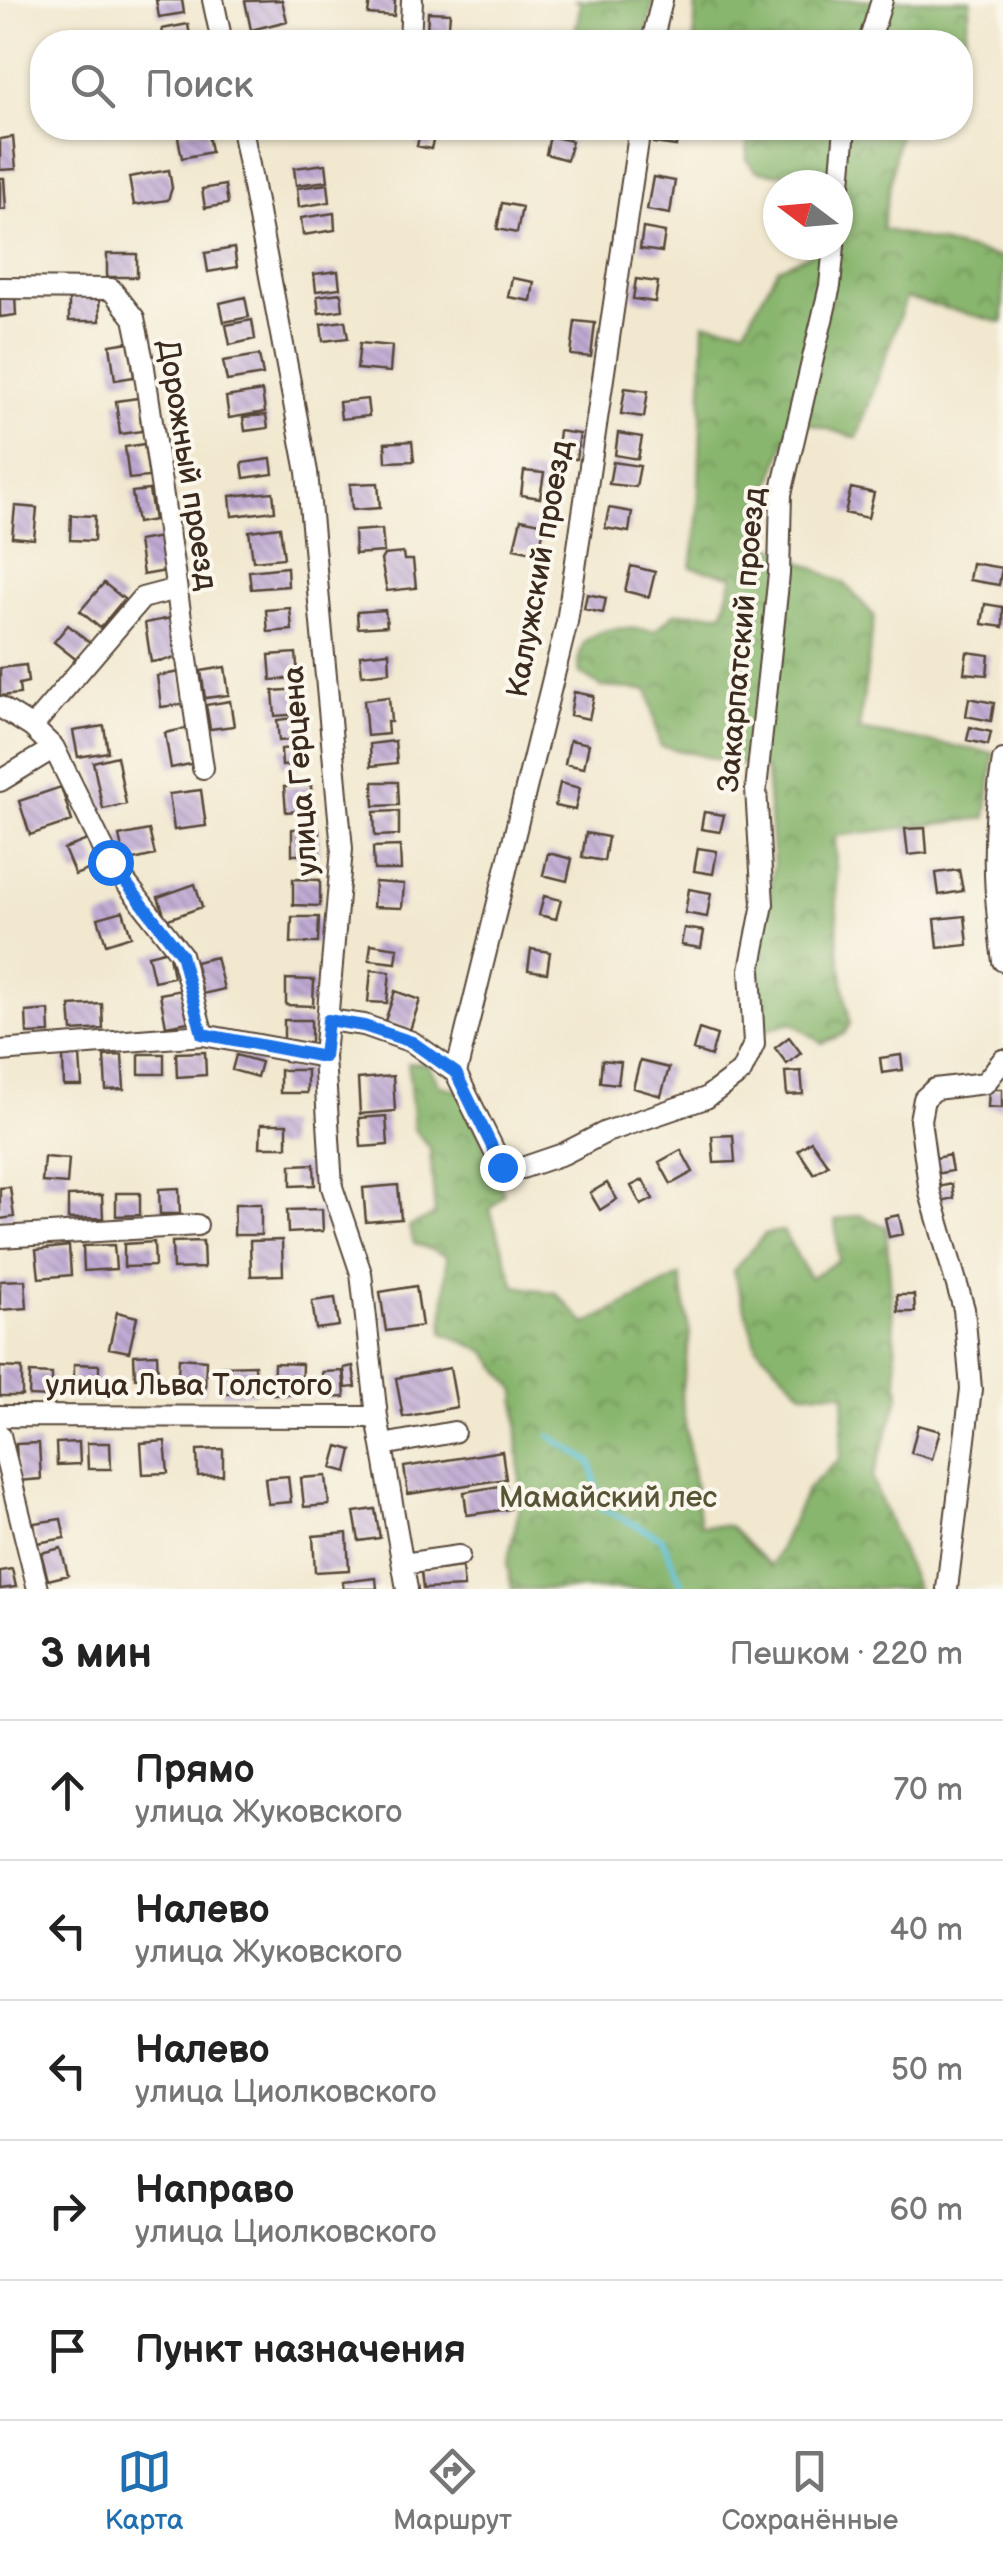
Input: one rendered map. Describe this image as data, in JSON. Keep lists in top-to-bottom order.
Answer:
{
  "streets": {
    "street": [
      "Дорожный проезд",
      "Калужский проезд",
      "Закарпатский проезд",
      "улица Герцена",
      "улица Льва Толстого"
    ]
  },
  "crossings": [
    ["Калужский проезд", "Закарпатский проезд"],
    ["улица Герцена", "улица Льва Толстого"]
  ],
  "parks": ["Мамайский лес"],
  "north": "left",
  "page": {
    "search": "Поиск",
    "heading": ["3 мин", "Пешком · 220 m"],
    "list": [
      ["Прямо", "улица Жуковского", "70 m"],
      ["Налево", "улица Жуковского", "40 m"],
      ["Налево", "улица Циолковского", "50 m"],
      ["Направо", "улица Циолковского", "60 m"],
      "Пункт назначения"
    ],
    "nav": ["Карта", "Маршрут", "Сохранённые"]
  }
}
